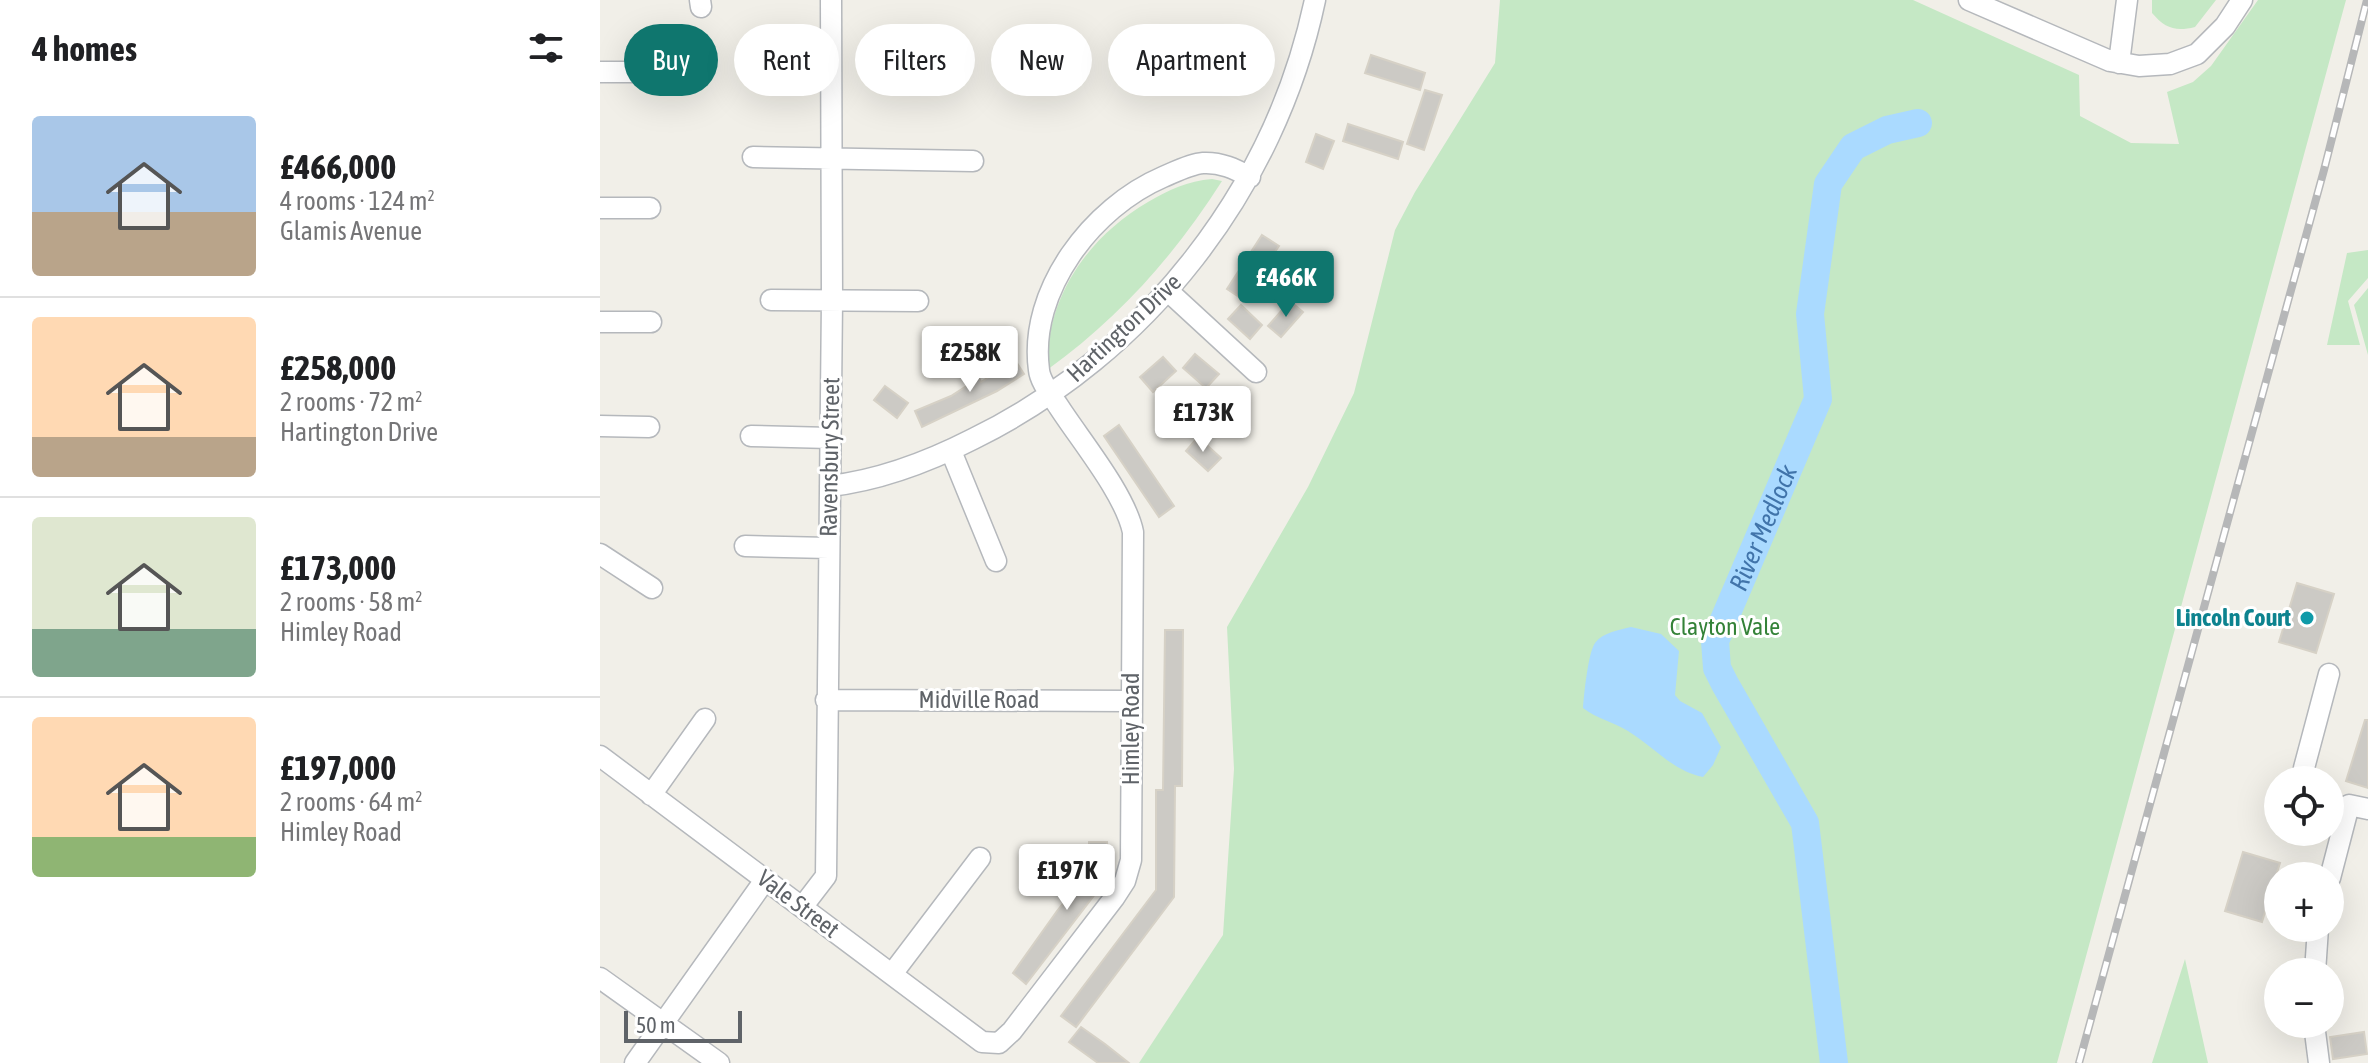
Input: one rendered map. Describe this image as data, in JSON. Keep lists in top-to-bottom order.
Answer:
{
  "streets": {
    "street": [
      "Hartington Drive",
      "Ravensbury Street",
      "Midville Road",
      "Himley Road",
      "Vale Street"
    ]
  },
  "crossings": [
    ["Hartington Drive", "Ravensbury Street"],
    ["Hartington Drive", "Himley Road"],
    ["Ravensbury Street", "Midville Road"],
    ["Ravensbury Street", "Vale Street"],
    ["Midville Road", "Himley Road"],
    ["Himley Road", "Vale Street"]
  ],
  "water": ["River Medlock"],
  "parks": ["Clayton Vale"],
  "places": ["Lincoln Court"],
  "scale_bar": "50 m",
  "page": {
    "heading": "4 homes",
    "chip": [
      "Buy",
      "Rent",
      "Filters",
      "New",
      "Apartment"
    ],
    "list": [
      {
        "name": "£466,000",
        "note": "4 rooms · 124 m² · Glamis Avenue"
      },
      {
        "name": "£258,000",
        "note": "2 rooms · 72 m² · Hartington Drive"
      },
      {
        "name": "£173,000",
        "note": "2 rooms · 58 m² · Himley Road"
      },
      {
        "name": "£197,000",
        "note": "2 rooms · 64 m² · Himley Road"
      }
    ],
    "price": [
      "£466K",
      "£258K",
      "£173K",
      "£197K"
    ],
    "map_buttons": ["+", "−"],
    "scale": "50 m"
  }
}
